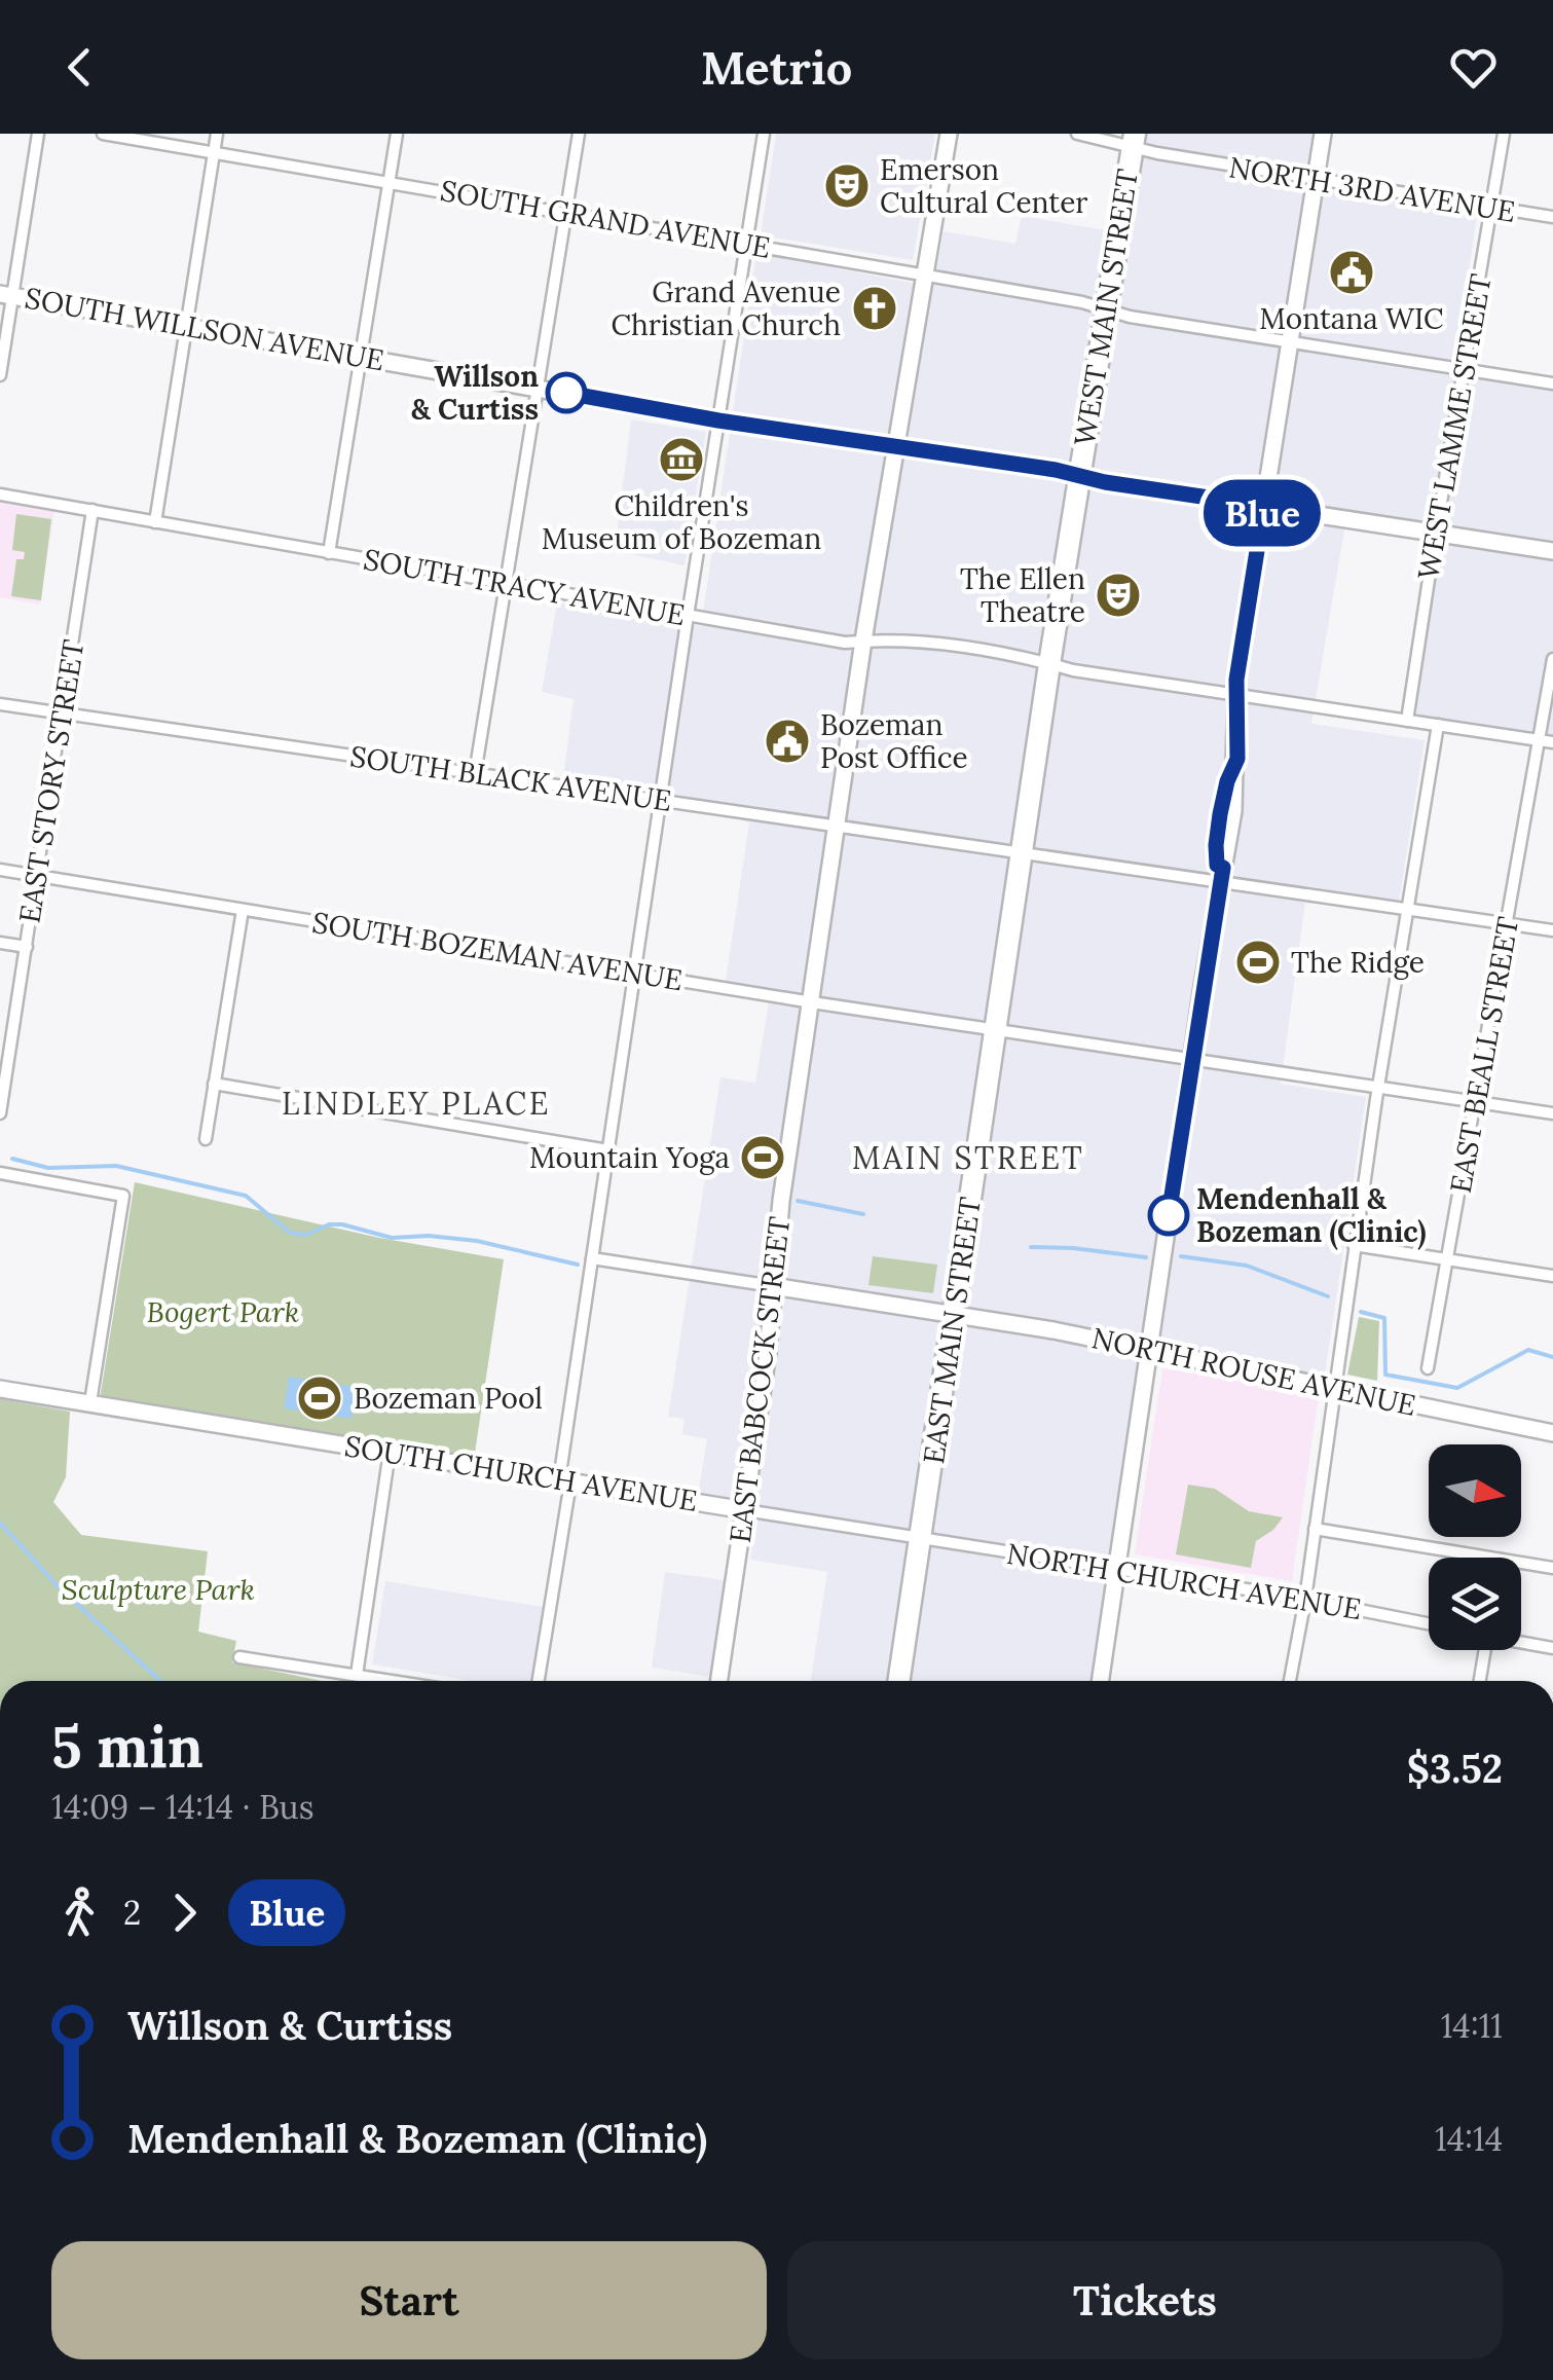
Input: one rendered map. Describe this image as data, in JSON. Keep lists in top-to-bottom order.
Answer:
{
  "streets": {
    "highway": ["WEST MAIN STREET", "EAST MAIN STREET"],
    "street": [
      "NORTH 3RD AVENUE",
      "SOUTH GRAND AVENUE",
      "SOUTH WILLSON AVENUE",
      "WEST LAMME STREET",
      "SOUTH TRACY AVENUE",
      "SOUTH BLACK AVENUE",
      "EAST STORY STREET",
      "SOUTH BOZEMAN AVENUE",
      "EAST BEALL STREET",
      "NORTH ROUSE AVENUE",
      "EAST BABCOCK STREET",
      "SOUTH CHURCH AVENUE",
      "NORTH CHURCH AVENUE"
    ]
  },
  "crossings": [
    ["NORTH 3RD AVENUE", "WEST MAIN STREET"],
    ["NORTH 3RD AVENUE", "WEST LAMME STREET"],
    ["SOUTH GRAND AVENUE", "WEST MAIN STREET"],
    ["SOUTH GRAND AVENUE", "WEST LAMME STREET"],
    ["SOUTH GRAND AVENUE", "EAST BABCOCK STREET"],
    ["WEST MAIN STREET", "SOUTH WILLSON AVENUE"],
    ["WEST MAIN STREET", "SOUTH TRACY AVENUE"],
    ["WEST MAIN STREET", "EAST MAIN STREET"],
    ["SOUTH WILLSON AVENUE", "WEST LAMME STREET"],
    ["SOUTH WILLSON AVENUE", "EAST BABCOCK STREET"],
    ["WEST LAMME STREET", "SOUTH TRACY AVENUE"],
    ["SOUTH TRACY AVENUE", "EAST STORY STREET"],
    ["SOUTH TRACY AVENUE", "EAST BEALL STREET"],
    ["SOUTH TRACY AVENUE", "EAST MAIN STREET"],
    ["SOUTH TRACY AVENUE", "EAST BABCOCK STREET"],
    ["SOUTH BLACK AVENUE", "EAST STORY STREET"],
    ["SOUTH BLACK AVENUE", "EAST BEALL STREET"],
    ["SOUTH BLACK AVENUE", "EAST MAIN STREET"],
    ["SOUTH BLACK AVENUE", "EAST BABCOCK STREET"],
    ["EAST STORY STREET", "SOUTH BOZEMAN AVENUE"],
    ["SOUTH BOZEMAN AVENUE", "EAST BEALL STREET"],
    ["SOUTH BOZEMAN AVENUE", "EAST MAIN STREET"],
    ["SOUTH BOZEMAN AVENUE", "EAST BABCOCK STREET"],
    ["EAST MAIN STREET", "NORTH ROUSE AVENUE"],
    ["EAST MAIN STREET", "SOUTH CHURCH AVENUE"],
    ["EAST MAIN STREET", "NORTH CHURCH AVENUE"],
    ["NORTH ROUSE AVENUE", "EAST BABCOCK STREET"],
    ["EAST BABCOCK STREET", "SOUTH CHURCH AVENUE"],
    ["SOUTH CHURCH AVENUE", "NORTH CHURCH AVENUE"]
  ],
  "districts": ["LINDLEY PLACE", "MAIN STREET"],
  "parks": ["Bogert Park", "Sculpture Park"],
  "places": {
    "theatre": ["Emerson Cultural Center", "The Ellen Theatre"],
    "public building": ["Montana WIC", "Bozeman Post Office"],
    "church": ["Grand Avenue Christian Church"],
    "other": ["Willson & Curtiss", "Mendenhall & Bozeman (Clinic)"],
    "museum": ["Children's Museum of Bozeman"],
    "sports": ["The Ridge", "Mountain Yoga", "Bozeman Pool"]
  },
  "lines": ["bus line Blue"],
  "north": "right",
  "page": {
    "header": "Metrio",
    "on_map": "Blue",
    "heading": ["5 min", "14:09 – 14:14 · Bus", "$3.52"],
    "legs": ["2", "Blue"],
    "list": [
      {
        "name": "Willson & Curtiss",
        "value": "14:11"
      },
      {
        "name": "Mendenhall & Bozeman (Clinic)",
        "value": "14:14"
      }
    ],
    "buttons": ["Start", "Tickets"]
  }
}
